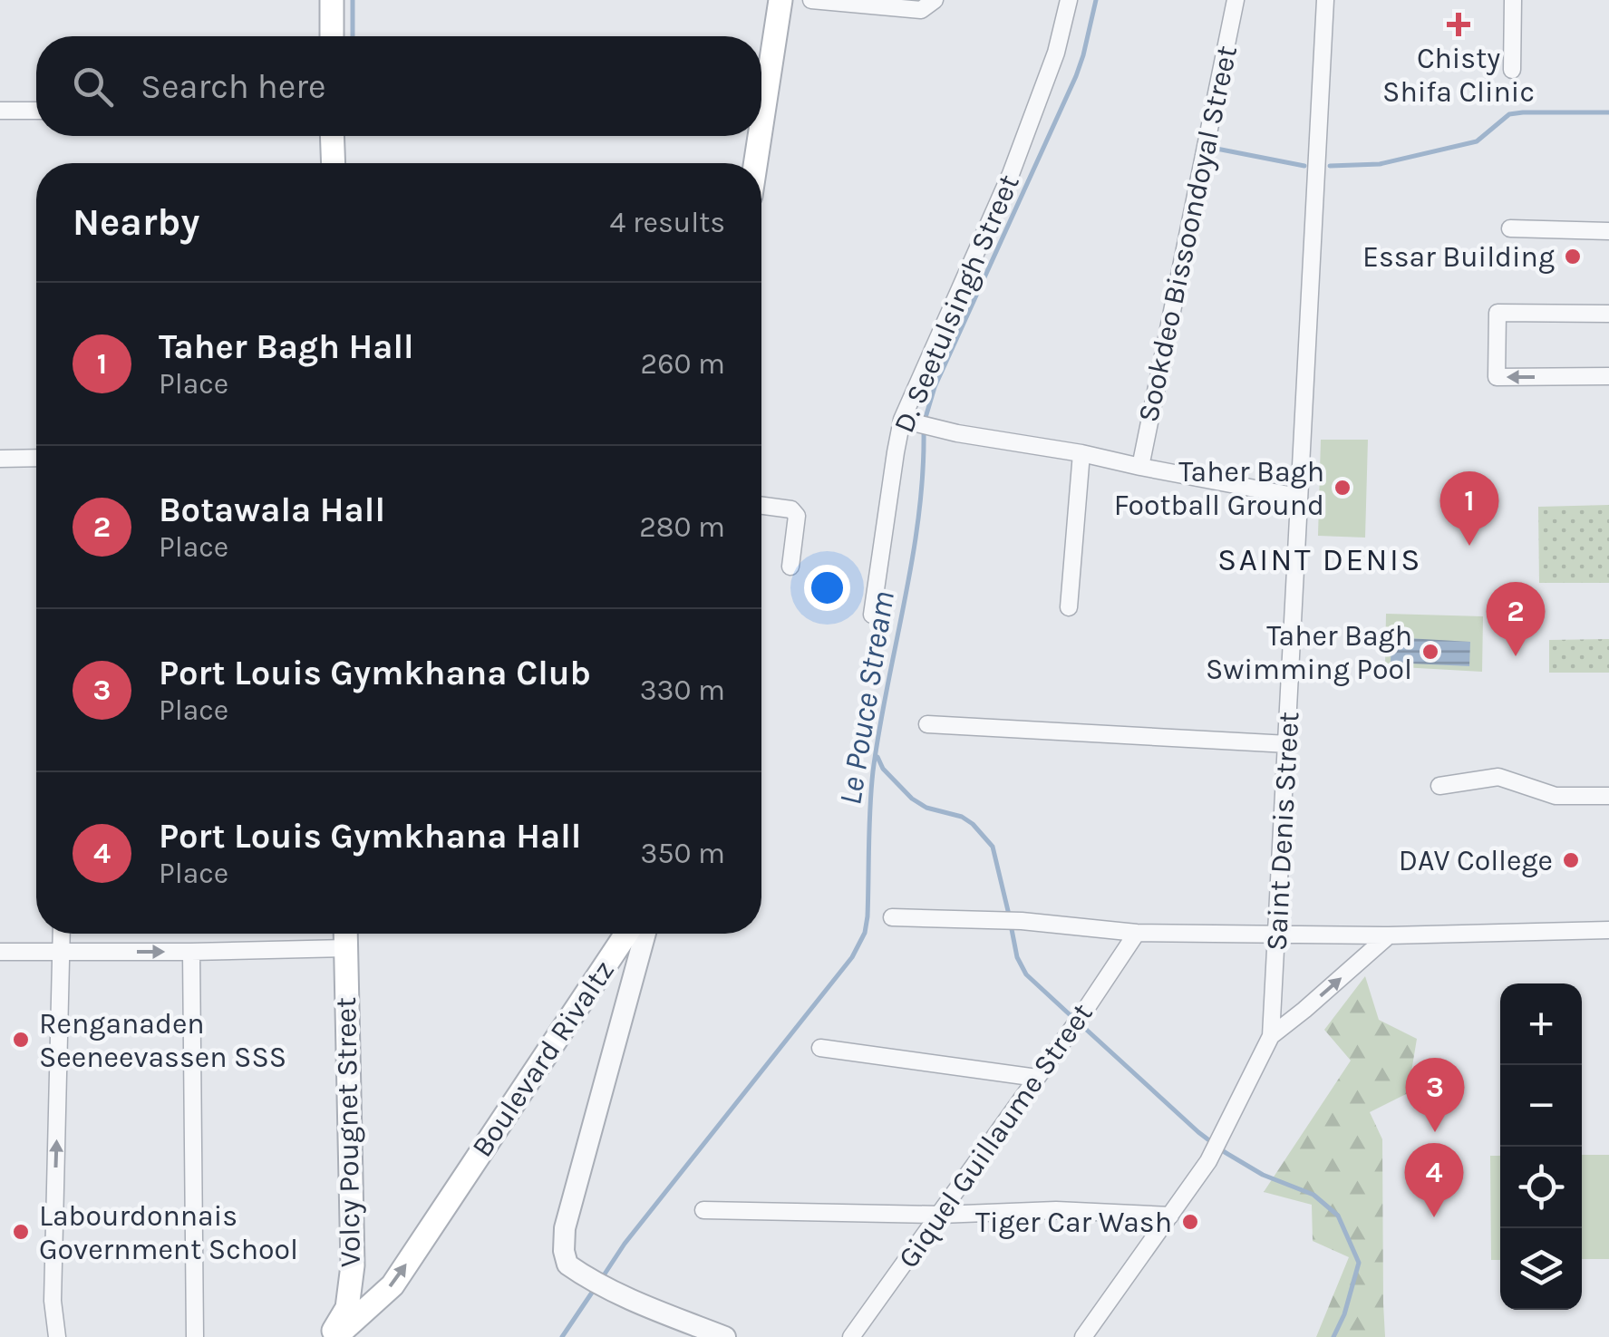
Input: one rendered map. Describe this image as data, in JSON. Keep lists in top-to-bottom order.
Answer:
{
  "streets": {
    "main road": ["Boulevard Rivaltz", "Volcy Pougnet Street"],
    "street": [
      "Sookdeo Bissoondoyal Street",
      "D. Seetulsingh Street",
      "Saint Denis Street",
      "Giquel Guillaume Street"
    ]
  },
  "crossings": [
    ["Boulevard Rivaltz", "Volcy Pougnet Street"]
  ],
  "one_way": ["Boulevard Rivaltz"],
  "districts": ["SAINT DENIS"],
  "water": ["Le Pouce Stream"],
  "places": {
    "health": ["Chisty Shifa Clinic"],
    "other": [
      "Essar Building",
      "Taher Bagh Football Ground",
      "Taher Bagh Swimming Pool",
      "DAV College",
      "Renganaden Seeneevassen SSS",
      "Tiger Car Wash",
      "Labourdonnais Government School"
    ]
  },
  "page": {
    "search": "Search here",
    "heading": ["Nearby", "4 results"],
    "list": [
      {
        "mark": "1",
        "name": "Taher Bagh Hall",
        "note": "Place",
        "value": "260 m"
      },
      {
        "mark": "2",
        "name": "Botawala Hall",
        "note": "Place",
        "value": "280 m"
      },
      {
        "mark": "3",
        "name": "Port Louis Gymkhana Club",
        "note": "Place",
        "value": "330 m"
      },
      {
        "mark": "4",
        "name": "Port Louis Gymkhana Hall",
        "note": "Place",
        "value": "350 m"
      }
    ],
    "pins": [
      "1",
      "2",
      "3",
      "4"
    ],
    "map_buttons": ["+", "−"]
  }
}
